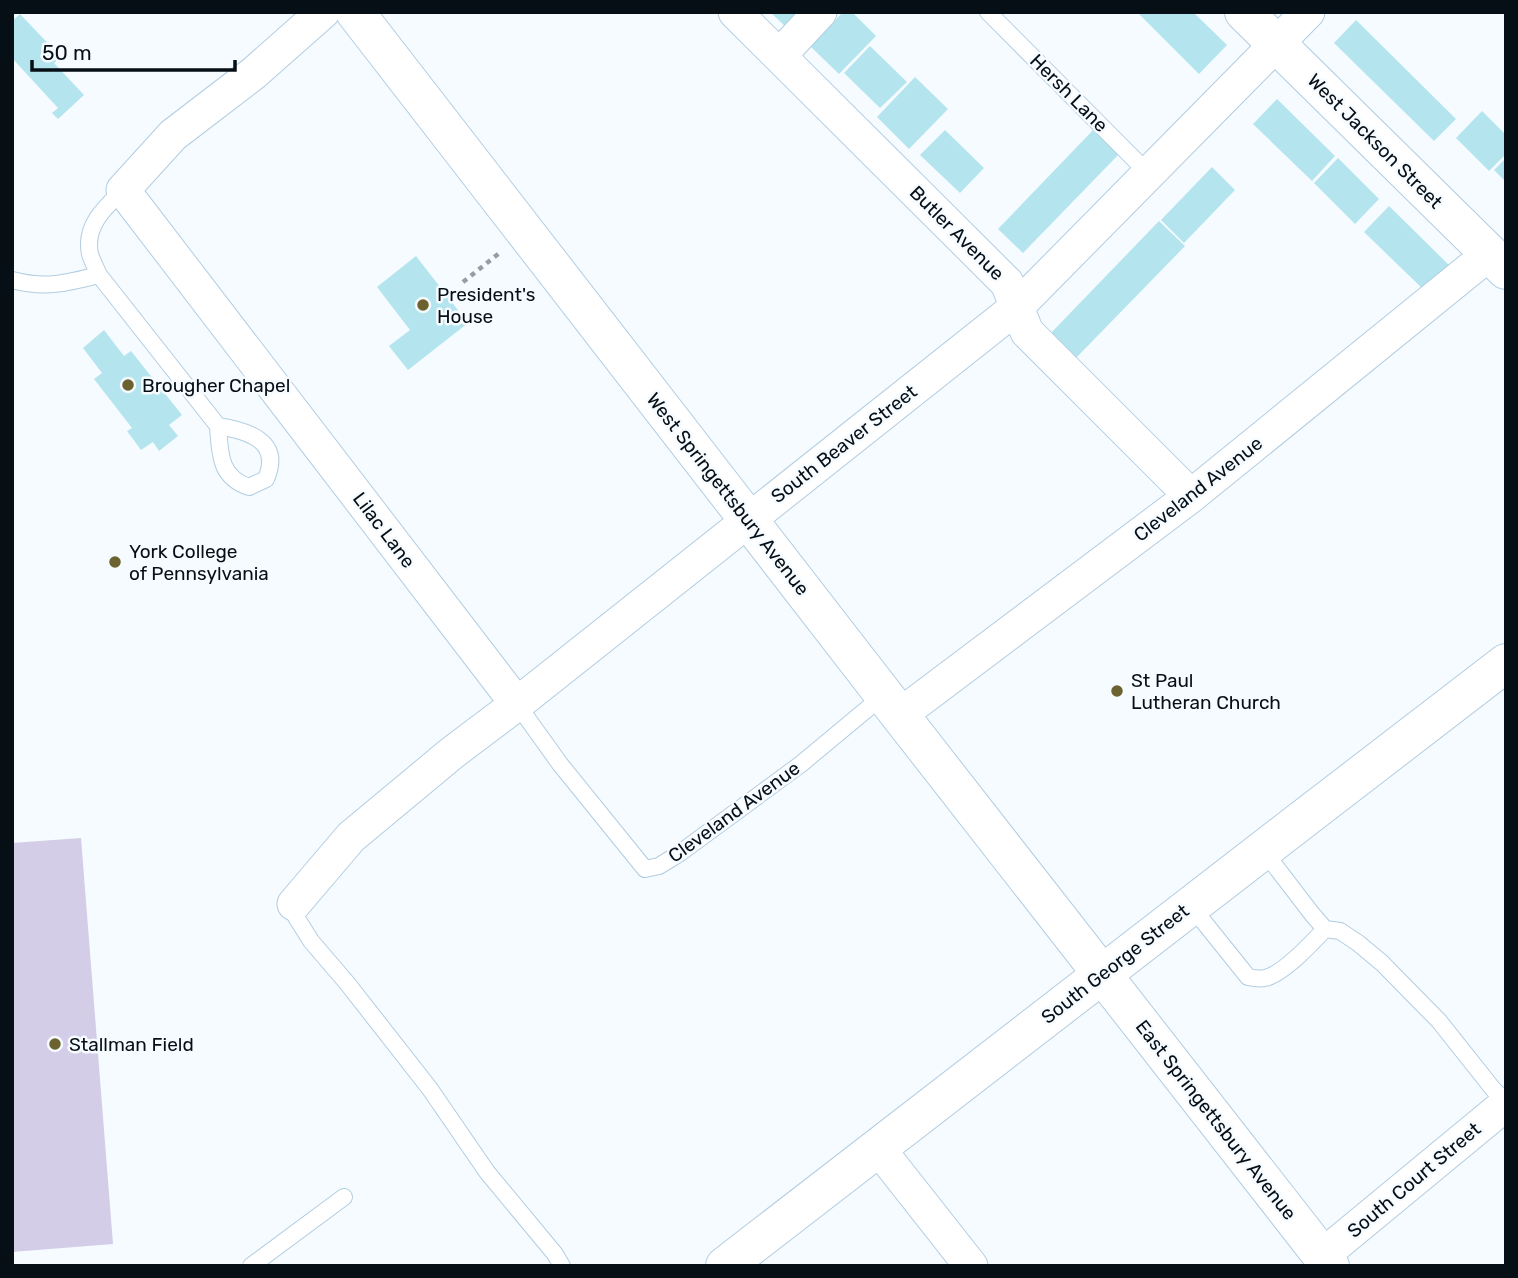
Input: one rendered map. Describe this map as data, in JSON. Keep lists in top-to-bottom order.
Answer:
{
  "streets": {
    "street": [
      "West Jackson Street",
      "Butler Avenue",
      "South Beaver Street",
      "Cleveland Avenue",
      "West Springettsbury Avenue",
      "Lilac Lane",
      "South George Street",
      "East Springettsbury Avenue",
      "South Court Street"
    ],
    "lane": ["Hersh Lane"]
  },
  "crossings": [
    ["Hersh Lane", "South Beaver Street"],
    ["West Jackson Street", "South Beaver Street"],
    ["West Jackson Street", "Cleveland Avenue"],
    ["Butler Avenue", "South Beaver Street"],
    ["Butler Avenue", "Cleveland Avenue"],
    ["South Beaver Street", "West Springettsbury Avenue"],
    ["South Beaver Street", "Lilac Lane"],
    ["Cleveland Avenue", "West Springettsbury Avenue"],
    ["Cleveland Avenue", "Lilac Lane"],
    ["West Springettsbury Avenue", "South George Street"],
    ["West Springettsbury Avenue", "East Springettsbury Avenue"],
    ["South George Street", "East Springettsbury Avenue"],
    ["East Springettsbury Avenue", "South Court Street"]
  ],
  "places": [
    "President's House",
    "Brougher Chapel",
    "York College of Pennsylvania",
    "St Paul Lutheran Church",
    "Stallman Field"
  ],
  "scale_bar": "50 m"
}
